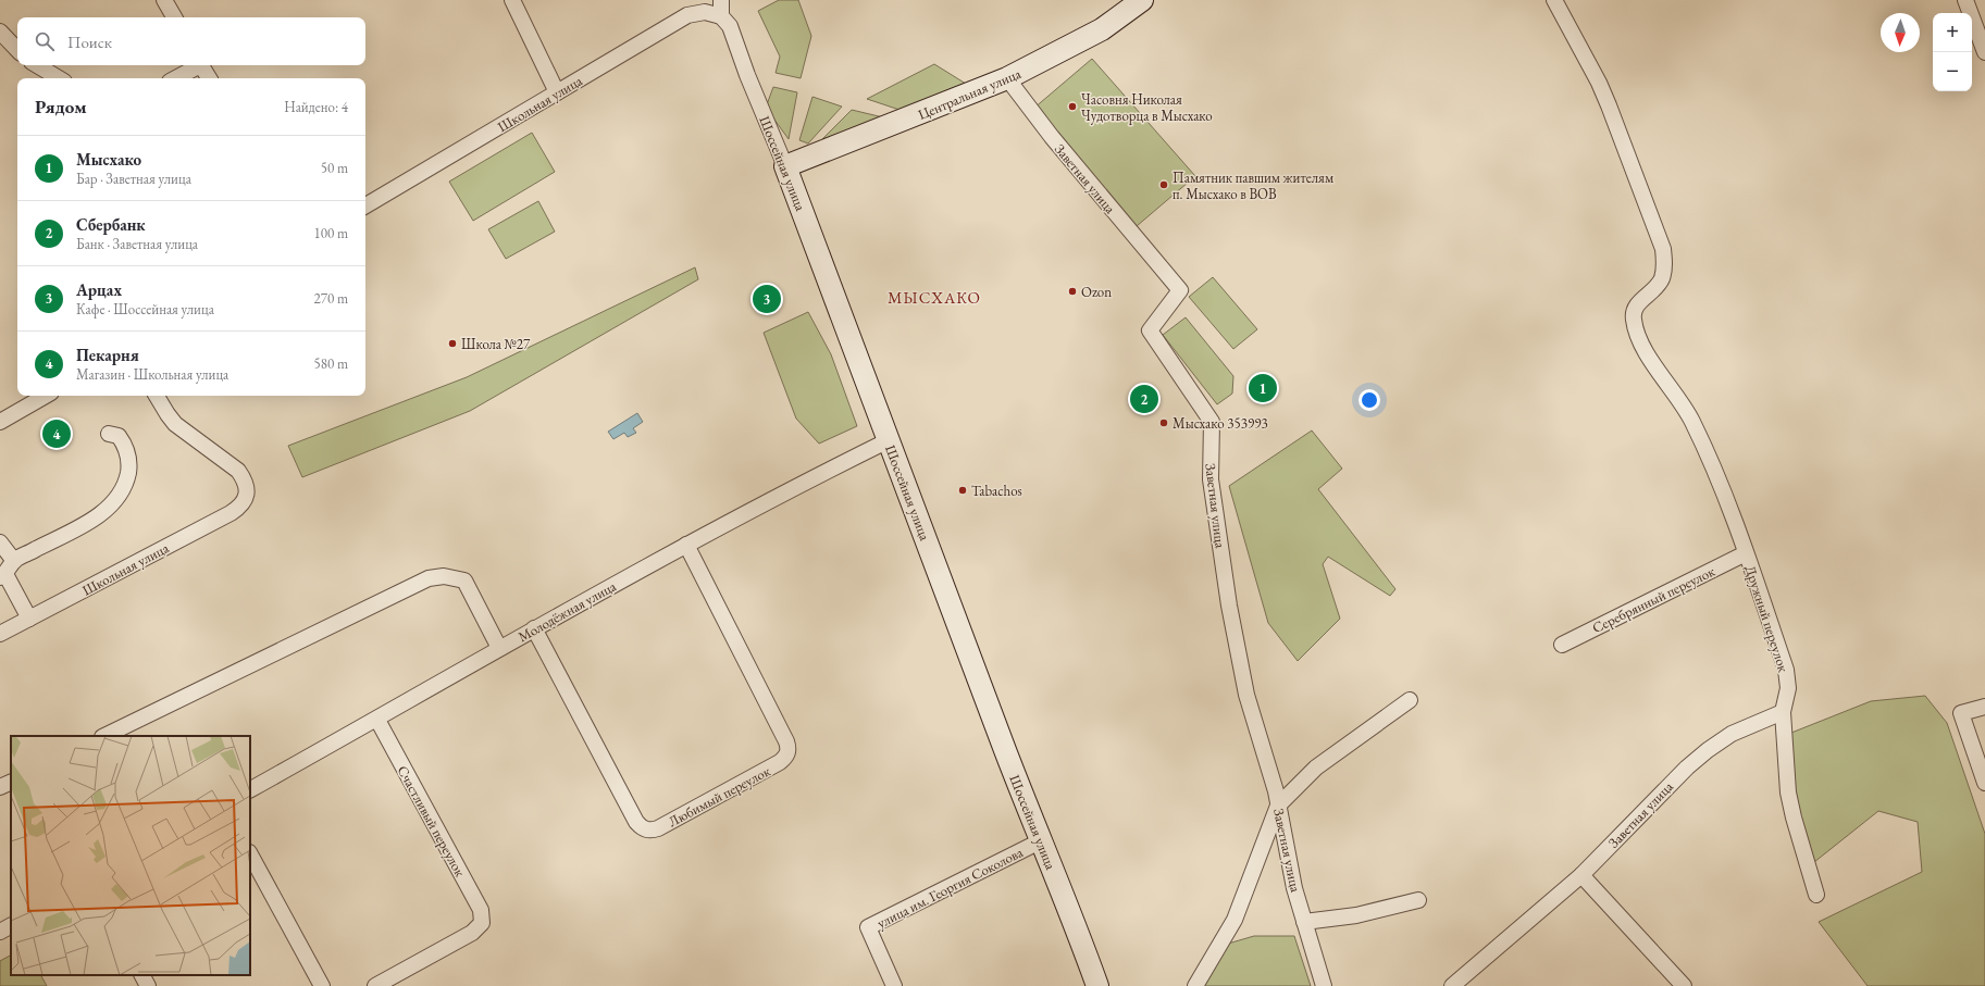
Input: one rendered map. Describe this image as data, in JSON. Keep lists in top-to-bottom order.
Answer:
{
  "streets": {
    "street": [
      "Центральная улица",
      "Школьная улица",
      "Шоссейная улица",
      "Заветная улица",
      "Серебрянный переулок",
      "Молодёжная улица",
      "Дружный переулок",
      "Любимый переулок",
      "Счастливый переулок",
      "улица им. Георгия Соколова"
    ]
  },
  "crossings": [
    ["Центральная улица", "Шоссейная улица"],
    ["Центральная улица", "Заветная улица"],
    ["Школьная улица", "Шоссейная улица"],
    ["Шоссейная улица", "Молодёжная улица"],
    ["Шоссейная улица", "улица им. Георгия Соколова"],
    ["Заветная улица", "Дружный переулок"],
    ["Серебрянный переулок", "Дружный переулок"],
    ["Молодёжная улица", "Любимый переулок"],
    ["Молодёжная улица", "Счастливый переулок"]
  ],
  "districts": ["МЫСХАКО"],
  "places": [
    "Часовня Николая Чудотворца в Мысхако",
    "Памятник павшим жителям п. Мысхако в ВОВ",
    "Ozon",
    "Школа №27",
    "Мысхако 353993",
    "Tabachos"
  ],
  "north": "bottom",
  "page": {
    "map_buttons": ["+", "−"],
    "search": "Поиск",
    "heading": ["Рядом", "Найдено: 4"],
    "list": [
      {
        "mark": "1",
        "name": "Мысхако",
        "note": "Бар · Заветная улица",
        "value": "50 m"
      },
      {
        "mark": "2",
        "name": "Сбербанк",
        "note": "Банк · Заветная улица",
        "value": "100 m"
      },
      {
        "mark": "3",
        "name": "Арцах",
        "note": "Кафе · Шоссейная улица",
        "value": "270 m"
      },
      {
        "mark": "4",
        "name": "Пекарня",
        "note": "Магазин · Школьная улица",
        "value": "580 m"
      }
    ],
    "pins": [
      "3",
      "1",
      "2",
      "4"
    ]
  }
}
